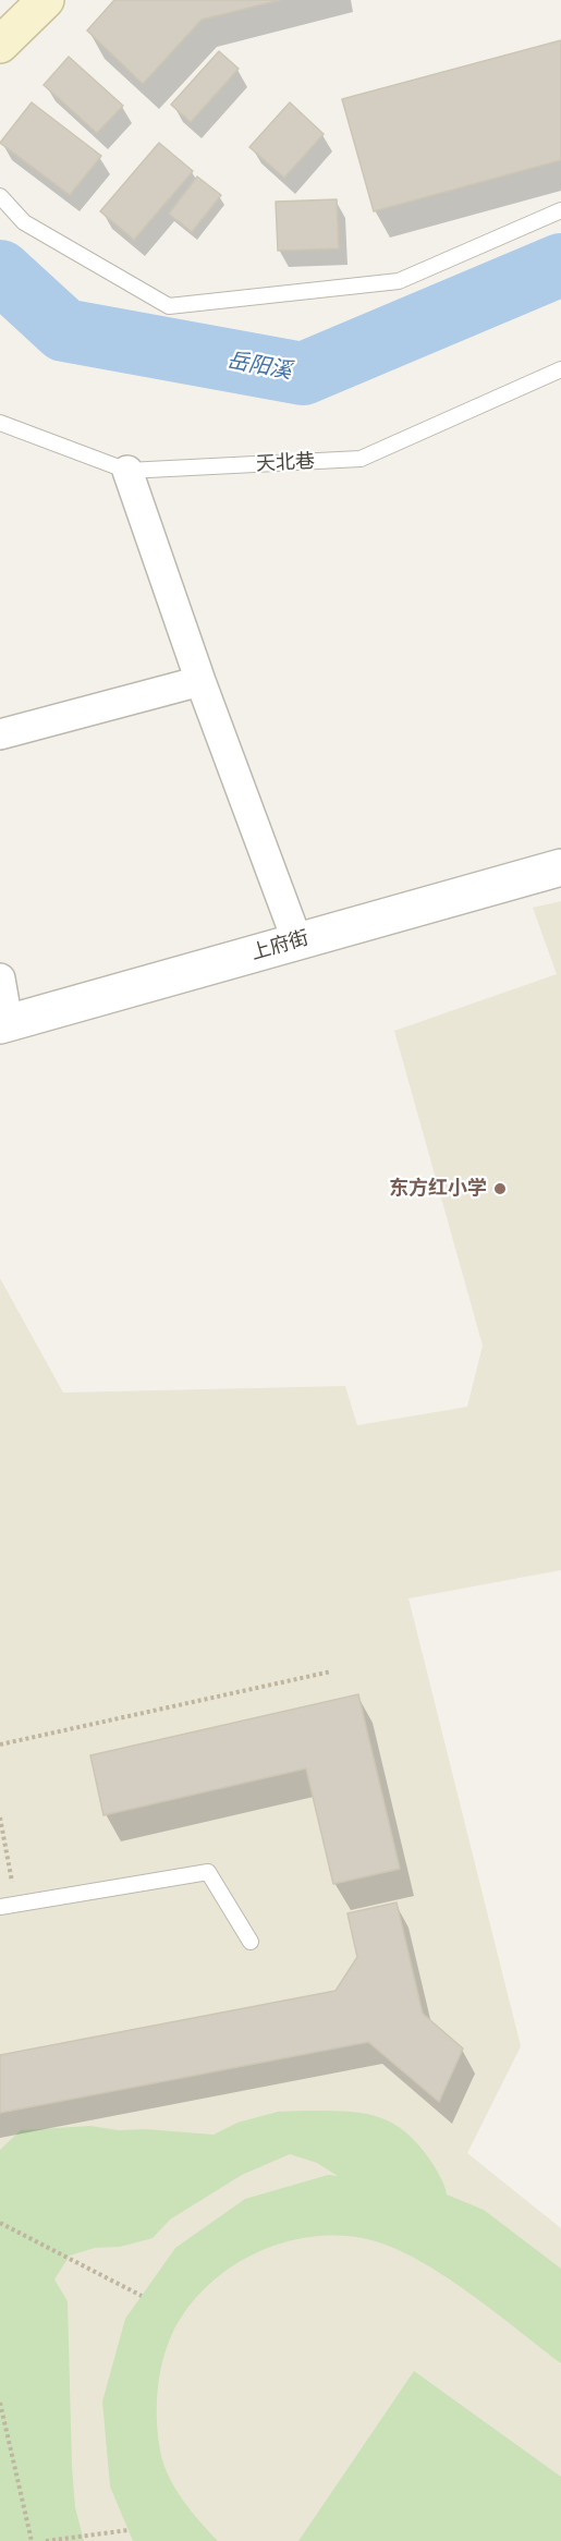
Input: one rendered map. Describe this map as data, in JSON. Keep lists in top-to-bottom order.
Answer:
{
  "streets": {
    "street": ["上府街"],
    "lane": ["天北巷"]
  },
  "water": ["岳阳溪"],
  "places": ["东方红小学"]
}
